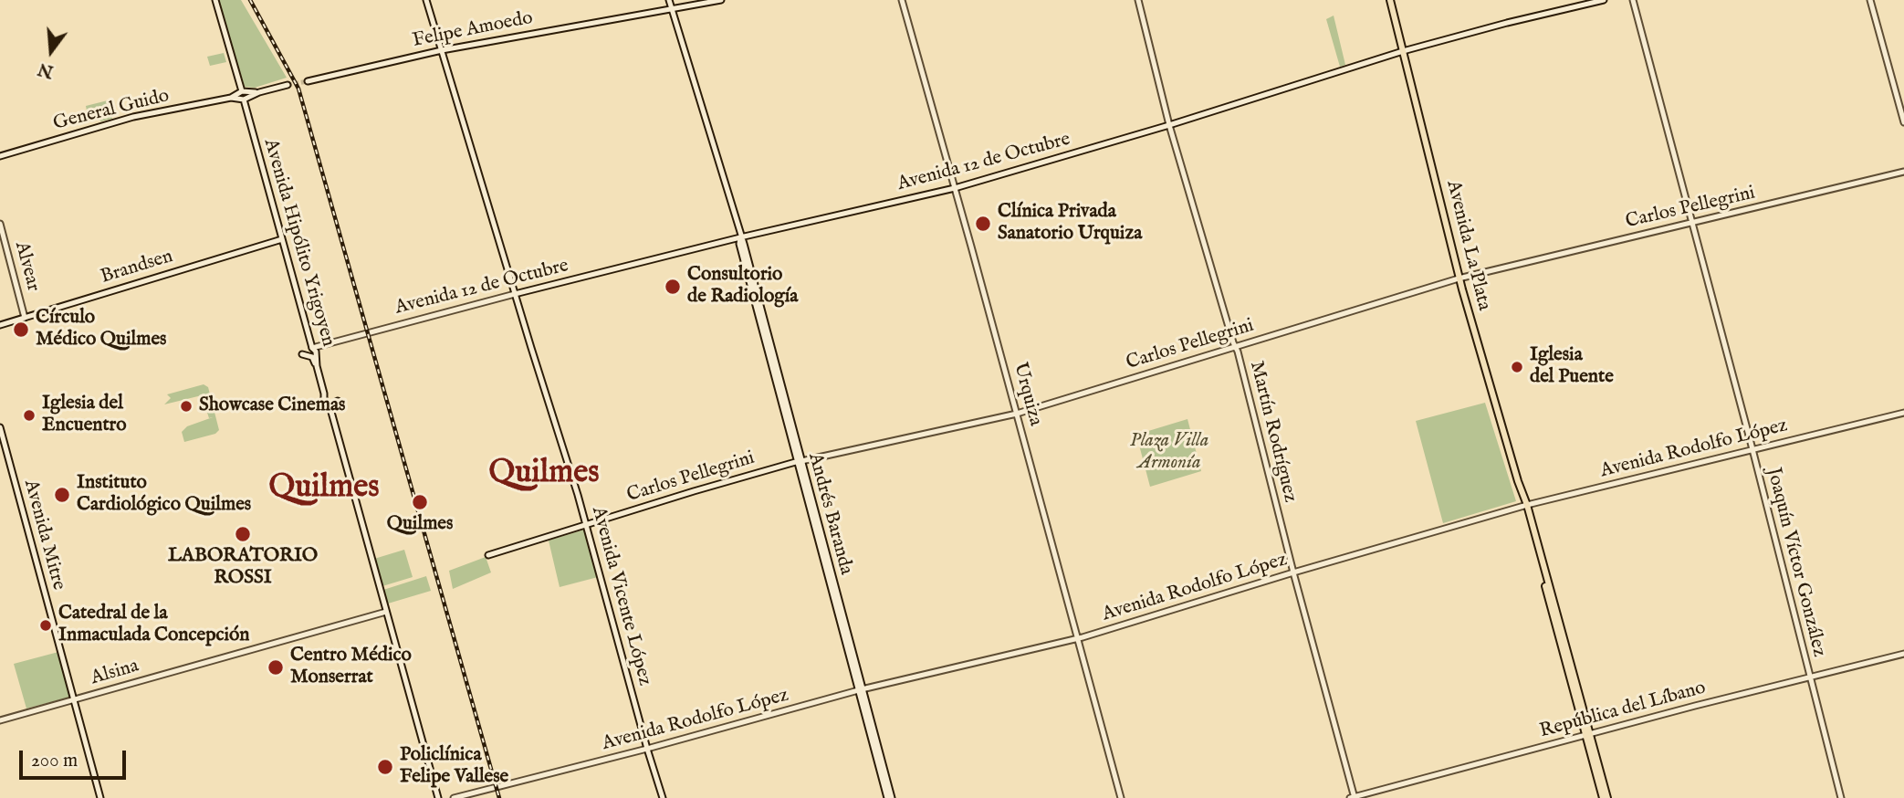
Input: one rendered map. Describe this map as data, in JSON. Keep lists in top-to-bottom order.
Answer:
{
  "streets": {
    "main road": ["Avenida La Plata"],
    "street": [
      "Felipe Amoedo",
      "General Guido",
      "Avenida 12 de Octubre",
      "Carlos Pellegrini",
      "Avenida Hipólito Yrigoyen",
      "Alvear",
      "Brandsen",
      "Urquiza",
      "Martín Rodríguez",
      "Avenida Rodolfo López",
      "Andrés Baranda",
      "Avenida Mitre",
      "Joaquín Víctor González",
      "Avenida Vicente López",
      "Alsina",
      "República del Líbano"
    ]
  },
  "crossings": [
    ["Felipe Amoedo", "Andrés Baranda"],
    ["Felipe Amoedo", "Avenida Vicente López"],
    ["General Guido", "Avenida Hipólito Yrigoyen"],
    ["Avenida 12 de Octubre", "Avenida Hipólito Yrigoyen"],
    ["Avenida 12 de Octubre", "Avenida La Plata"],
    ["Avenida 12 de Octubre", "Urquiza"],
    ["Avenida 12 de Octubre", "Martín Rodríguez"],
    ["Avenida 12 de Octubre", "Andrés Baranda"],
    ["Avenida 12 de Octubre", "Avenida Vicente López"],
    ["Carlos Pellegrini", "Avenida La Plata"],
    ["Carlos Pellegrini", "Urquiza"],
    ["Carlos Pellegrini", "Martín Rodríguez"],
    ["Carlos Pellegrini", "Andrés Baranda"],
    ["Carlos Pellegrini", "Joaquín Víctor González"],
    ["Carlos Pellegrini", "Avenida Vicente López"],
    ["Avenida Hipólito Yrigoyen", "Brandsen"],
    ["Avenida La Plata", "Avenida Rodolfo López"],
    ["Avenida La Plata", "República del Líbano"],
    ["Alvear", "Brandsen"],
    ["Urquiza", "Avenida Rodolfo López"],
    ["Martín Rodríguez", "Avenida Rodolfo López"],
    ["Martín Rodríguez", "República del Líbano"],
    ["Avenida Rodolfo López", "Andrés Baranda"],
    ["Avenida Rodolfo López", "Joaquín Víctor González"],
    ["Avenida Rodolfo López", "Avenida Vicente López"],
    ["Avenida Mitre", "Alsina"],
    ["Joaquín Víctor González", "República del Líbano"]
  ],
  "districts": ["Quilmes", "Quilmes"],
  "parks": ["Plaza Villa Armonía"],
  "places": [
    "Clínica Privada Sanatorio Urquiza",
    "Consultorio de Radiología",
    "Círculo Médico Quilmes",
    "Iglesia del Puente",
    "Showcase Cinemas",
    "Iglesia del Encuentro",
    "Instituto Cardiológico Quilmes",
    "Quilmes",
    "LABORATORIO ROSSI",
    "Catedral de la Inmaculada Concepción",
    "Centro Médico Monserrat",
    "Policlínica Felipe Vallese"
  ],
  "scale_bar": "200 m",
  "north": "bottom"
}
